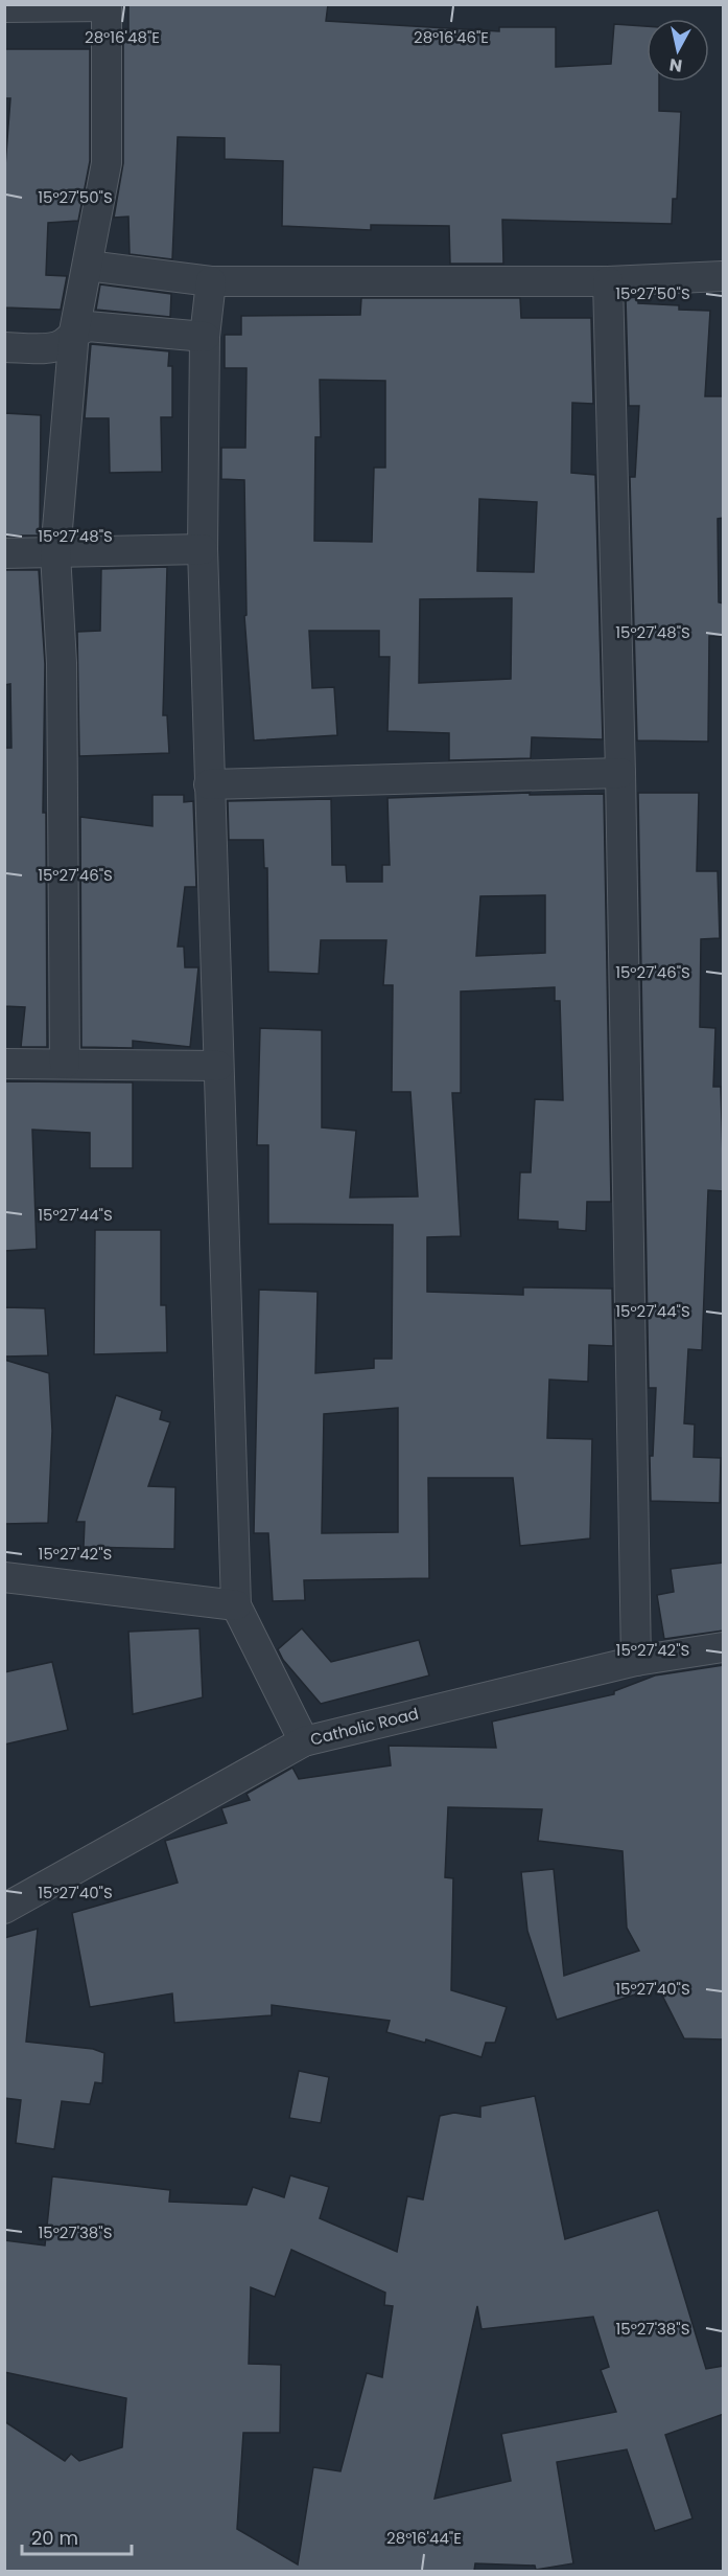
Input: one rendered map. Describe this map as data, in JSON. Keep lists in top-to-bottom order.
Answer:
{
  "streets": {
    "street": ["Catholic Road"]
  },
  "scale_bar": "20 m",
  "north": "bottom",
  "coordinates": [
    "28°16'48\"E",
    "28°16'46\"E",
    "15°27'50\"S",
    "15°27'48\"S",
    "15°27'46\"S",
    "15°27'44\"S",
    "15°27'42\"S",
    "15°27'40\"S",
    "15°27'38\"S",
    "28°16'44\"E"
  ]
}
